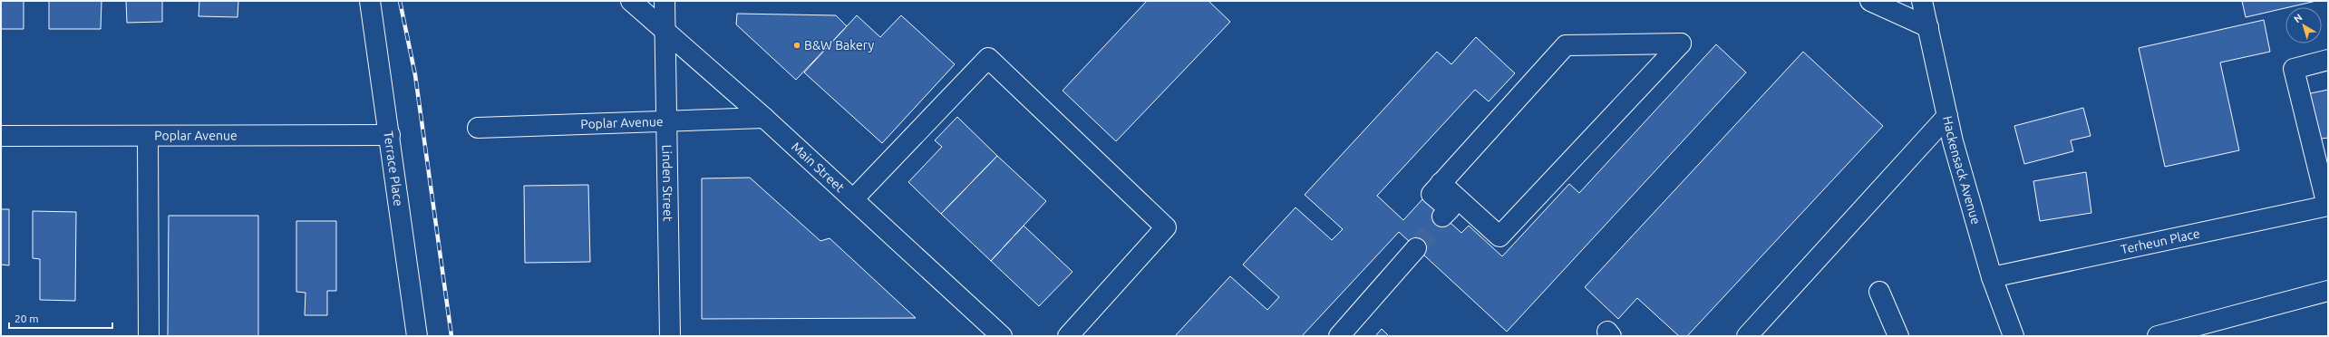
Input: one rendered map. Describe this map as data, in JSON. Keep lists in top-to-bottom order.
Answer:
{
  "streets": {
    "street": [
      "Poplar Avenue",
      "Main Street",
      "Terrace Place",
      "Hackensack Avenue",
      "Linden Street",
      "Terheun Place"
    ]
  },
  "crossings": [
    ["Poplar Avenue", "Main Street"],
    ["Poplar Avenue", "Terrace Place"],
    ["Poplar Avenue", "Linden Street"],
    ["Main Street", "Linden Street"],
    ["Hackensack Avenue", "Terheun Place"]
  ],
  "places": ["B&W Bakery"],
  "scale_bar": "20 m",
  "north": "top left"
}
